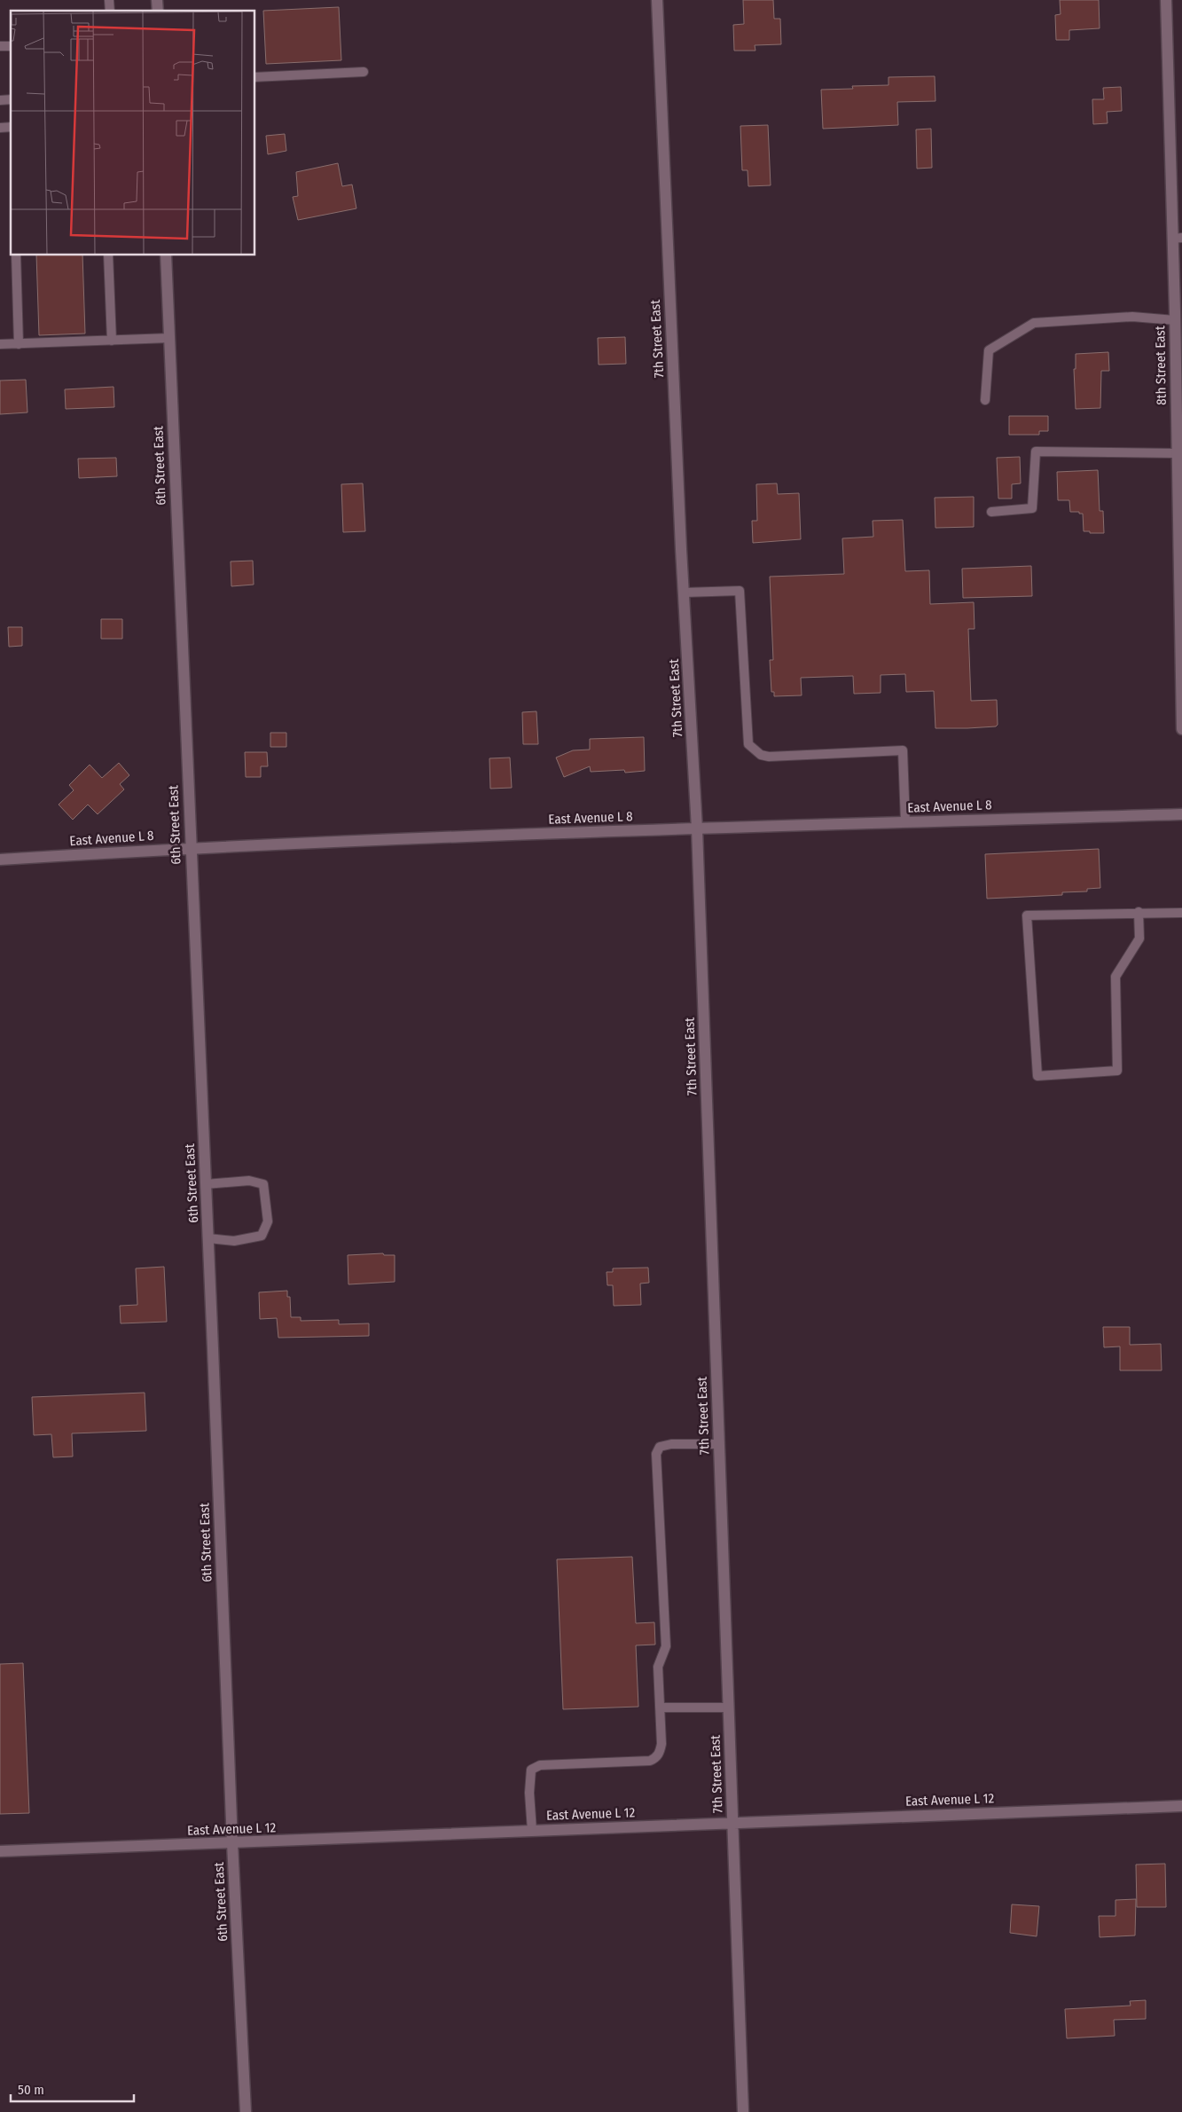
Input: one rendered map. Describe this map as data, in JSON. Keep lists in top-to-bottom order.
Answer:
{
  "streets": {
    "street": [
      "7th Street East",
      "8th Street East",
      "6th Street East",
      "East Avenue L 8",
      "East Avenue L 12"
    ]
  },
  "crossings": [
    ["7th Street East", "East Avenue L 8"],
    ["7th Street East", "East Avenue L 12"],
    ["6th Street East", "East Avenue L 8"],
    ["6th Street East", "East Avenue L 12"]
  ],
  "scale_bar": "50 m"
}
